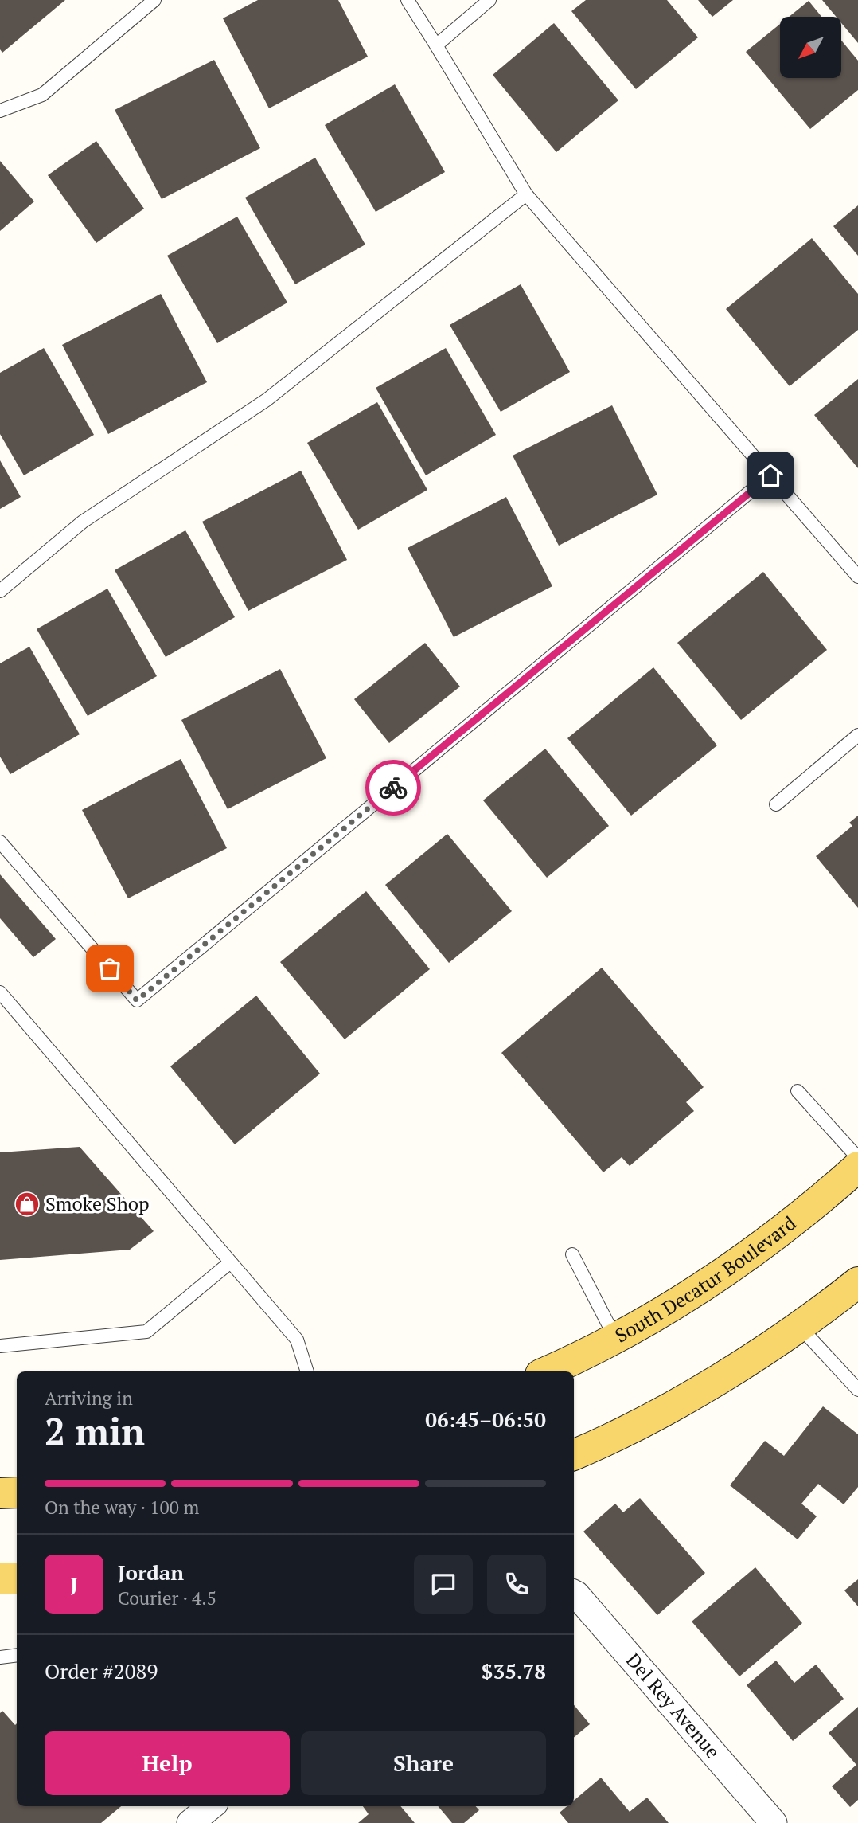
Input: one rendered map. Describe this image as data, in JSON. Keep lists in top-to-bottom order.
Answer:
{
  "streets": {
    "main road": ["South Decatur Boulevard"],
    "street": ["Del Rey Avenue"]
  },
  "places": {
    "shop": ["Smoke Shop"]
  },
  "north": "bottom left",
  "page": {
    "heading": ["2 min", "Arriving in", "06:45–06:50"],
    "panel": [
      "Jordan",
      "Courier · 4.5",
      "Order #2089",
      "$35.78"
    ],
    "bar": "On the way · 100 m",
    "round": "J",
    "buttons": ["Help", "Share"]
  }
}
